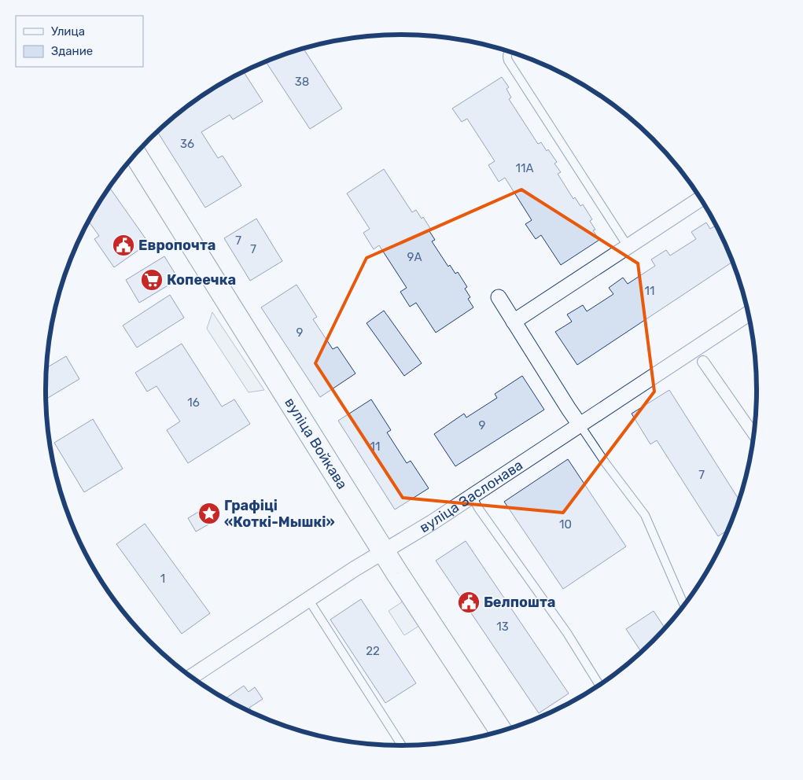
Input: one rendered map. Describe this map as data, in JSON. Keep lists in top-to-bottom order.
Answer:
{
  "streets": {
    "main road": ["вуліца Войкава"],
    "street": ["вуліца Заслонава"]
  },
  "crossings": [
    ["вуліца Войкава", "вуліца Заслонава"]
  ],
  "places": {
    "public building": ["Европочта", "Белпошта"],
    "supermarket": ["Копеечка"],
    "place": ["Графіці «Коткі-Мышкі»"]
  },
  "house_numbers": [
    "38",
    "36",
    "11А",
    "7",
    "7",
    "9А",
    "11",
    "9",
    "16",
    "9",
    "11",
    "7",
    "10",
    "1",
    "13",
    "22"
  ],
  "legend": ["Улица", "Здание"]
}
